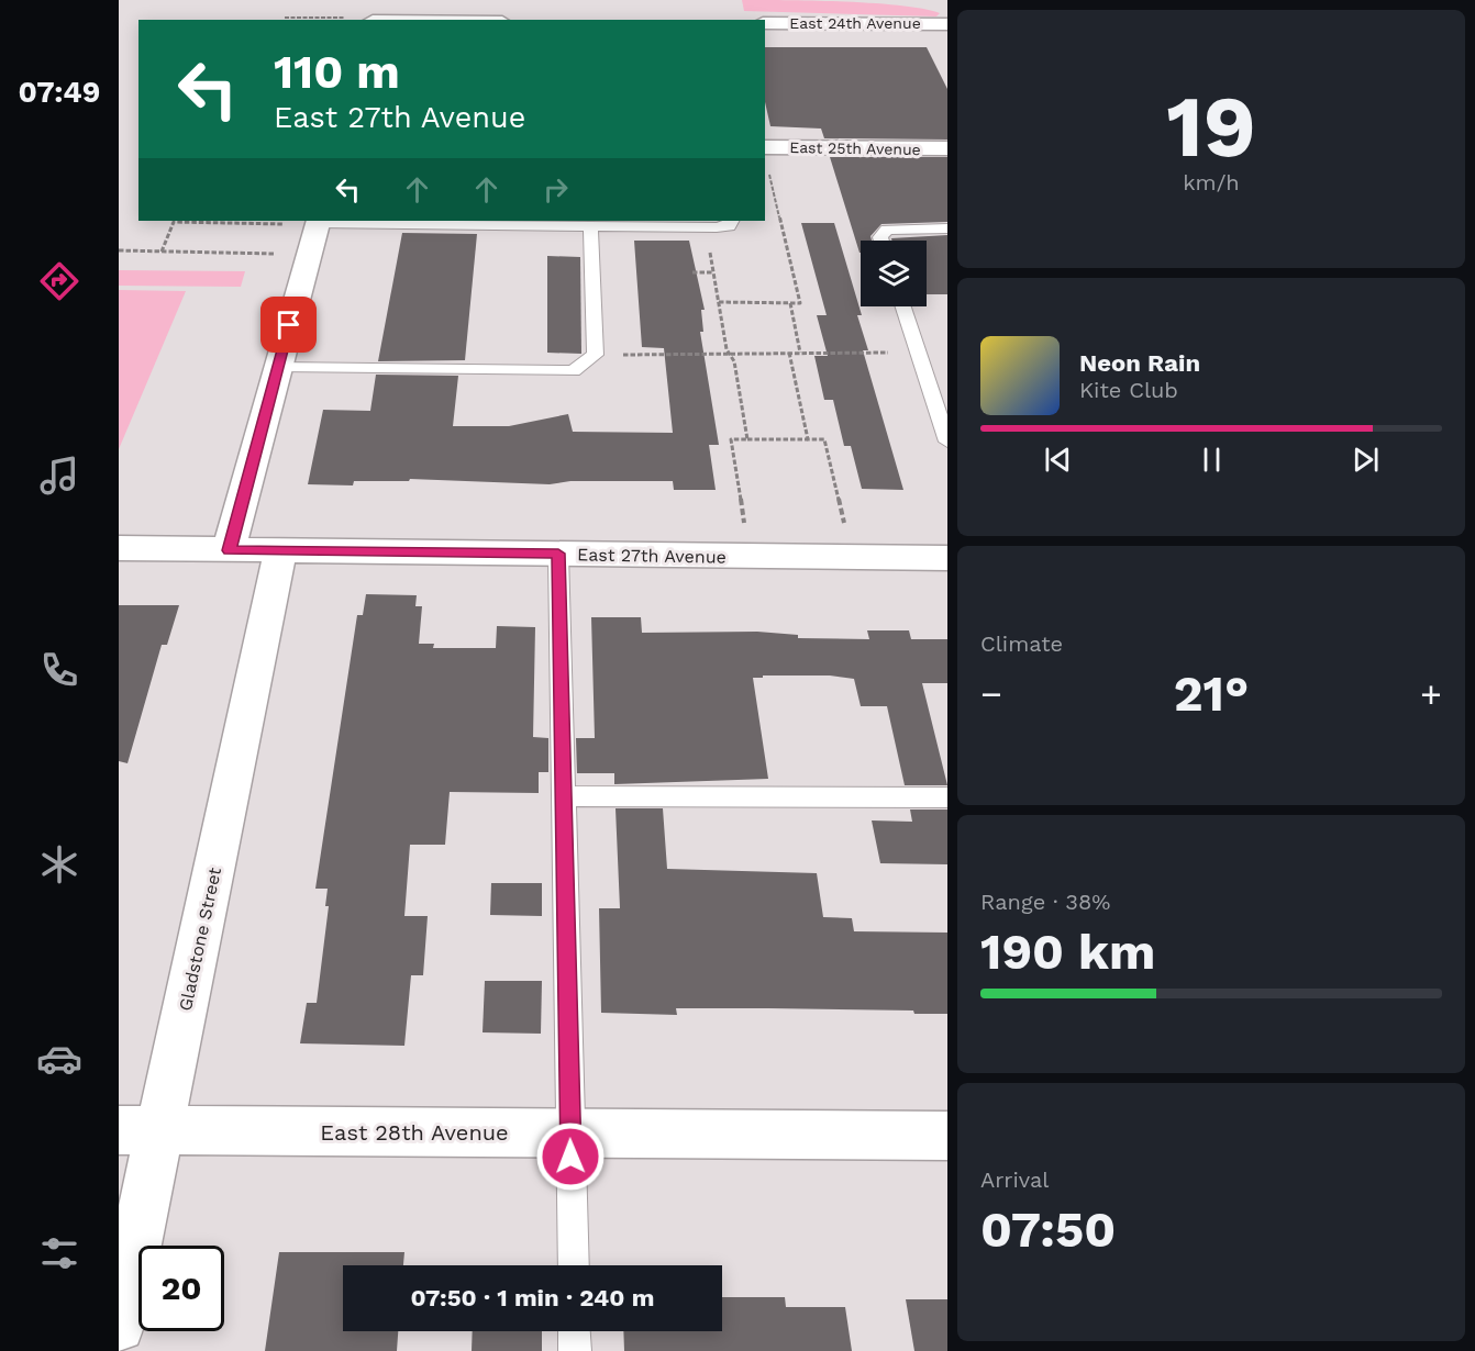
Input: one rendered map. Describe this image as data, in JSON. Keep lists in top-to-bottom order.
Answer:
{
  "streets": {
    "street": [
      "East 24th Avenue",
      "East 25th Avenue",
      "East 27th Avenue",
      "Gladstone Street",
      "East 28th Avenue"
    ]
  },
  "crossings": [
    ["East 27th Avenue", "Gladstone Street"],
    ["Gladstone Street", "East 28th Avenue"]
  ],
  "page": {
    "tabs": "07:49",
    "tile": [
      ["19", "km/h"],
      "Climate",
      ["Range · 38%", "190 km"],
      ["Arrival", "07:50"]
    ],
    "turn": ["110 m", "East 27th Avenue"],
    "song": ["Neon Rain", "Kite Club"],
    "heat": ["−", "21°", "+"],
    "limit": "20",
    "trip": "07:50 · 1 min · 240 m"
  }
}
